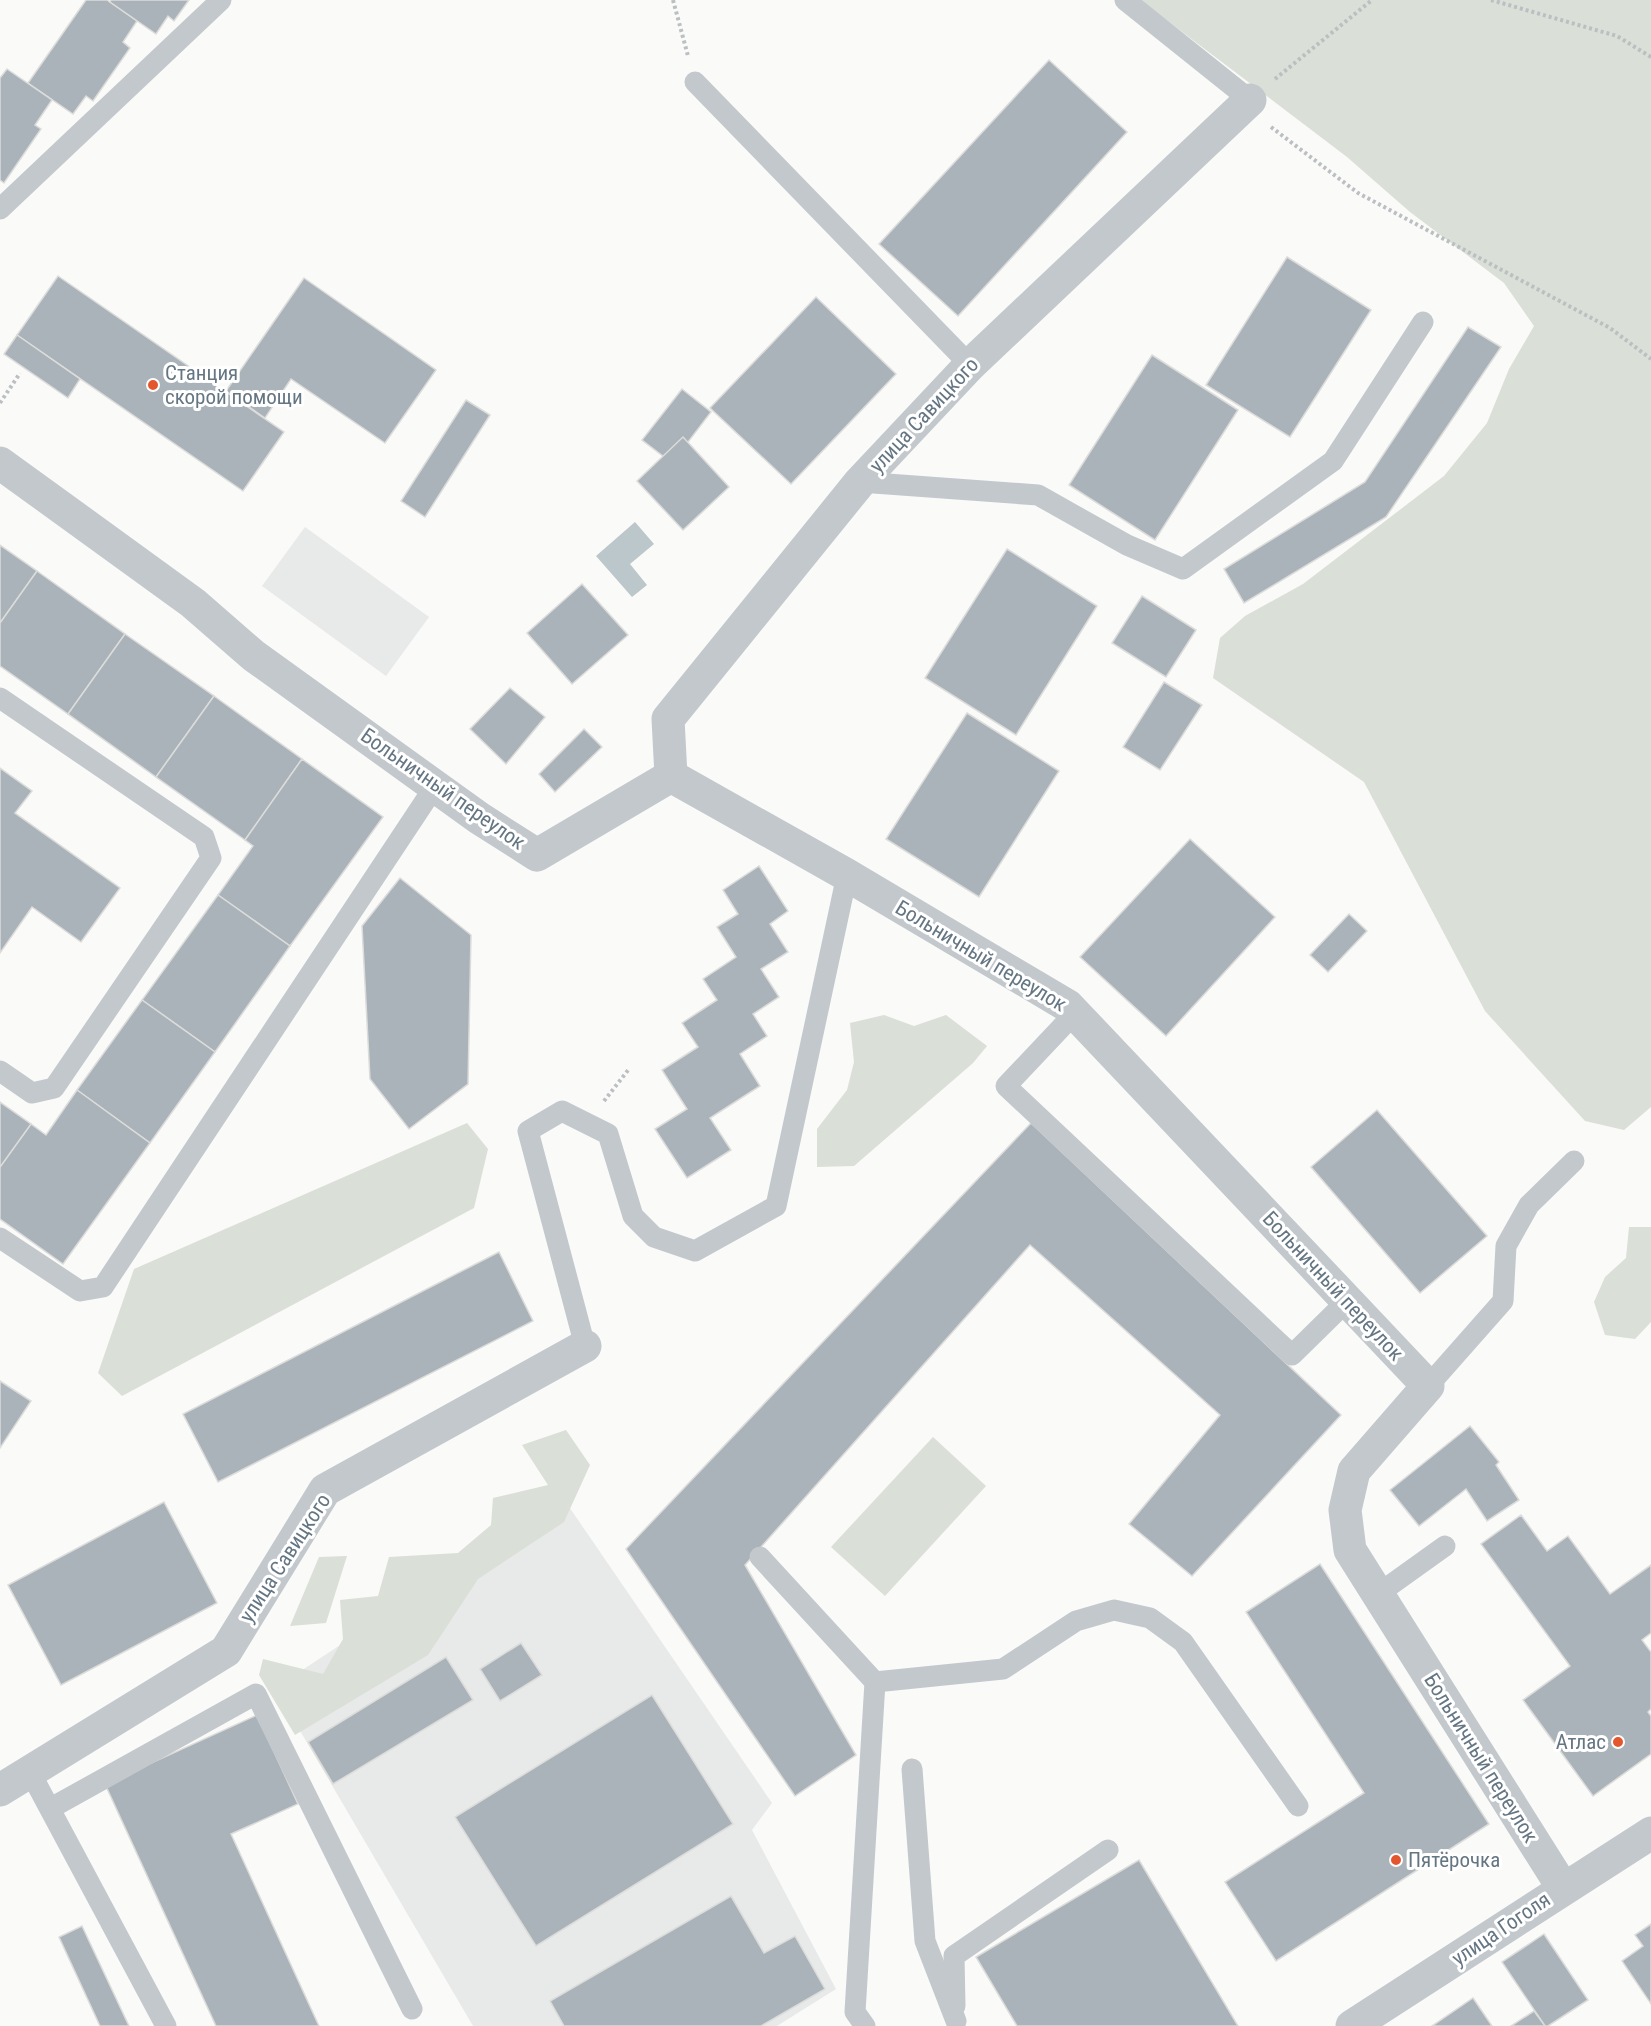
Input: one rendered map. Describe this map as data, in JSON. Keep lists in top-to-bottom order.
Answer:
{
  "streets": {
    "street": ["улица Савицкого", "Больничный переулок", "улица Гоголя"]
  },
  "crossings": [
    ["улица Савицкого", "Больничный переулок"],
    ["Больничный переулок", "улица Гоголя"]
  ],
  "places": ["Станция скорой помощи", "Атлас", "Пятёрочка"]
}
